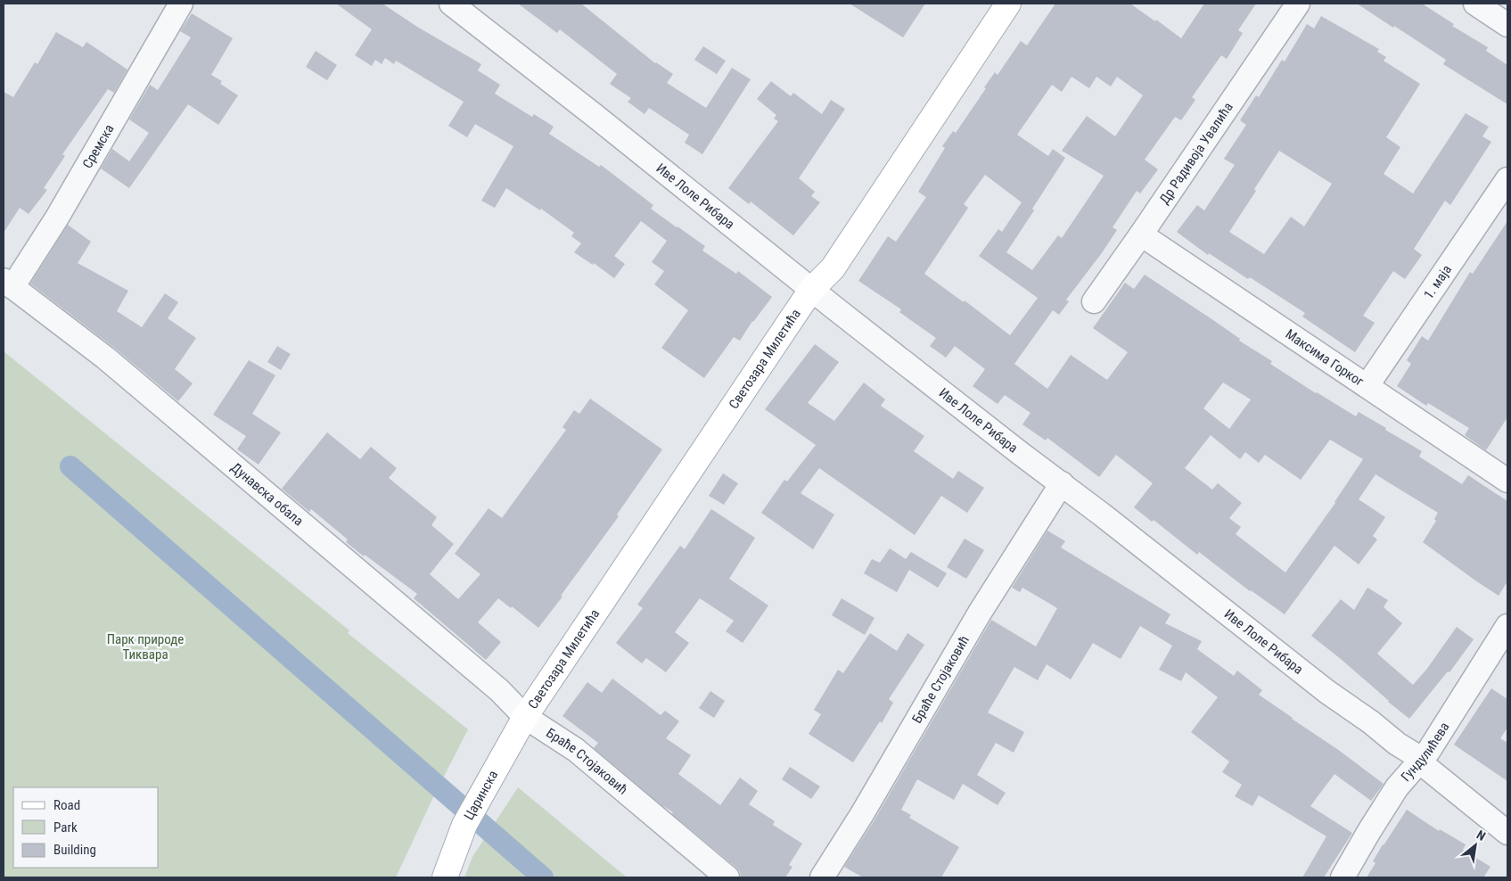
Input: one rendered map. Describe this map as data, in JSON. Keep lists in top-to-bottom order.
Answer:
{
  "streets": {
    "main road": ["Светозара Милетића", "Царинска"],
    "street": [
      "Сремска",
      "Др Радивоја Увалића",
      "Иве Лоле Рибара",
      "1. маја",
      "Максима Горког",
      "Дунавска обала",
      "Браће Стојаковић",
      "Гундулићева"
    ]
  },
  "crossings": [
    ["Сремска", "Дунавска обала"],
    ["Др Радивоја Увалића", "Максима Горког"],
    ["Иве Лоле Рибара", "Светозара Милетића"],
    ["Иве Лоле Рибара", "Браће Стојаковић"],
    ["Иве Лоле Рибара", "Гундулићева"],
    ["1. маја", "Максима Горког"],
    ["Светозара Милетића", "Дунавска обала"],
    ["Светозара Милетића", "Браће Стојаковић"],
    ["Светозара Милетића", "Царинска"],
    ["Дунавска обала", "Браће Стојаковић"],
    ["Дунавска обала", "Царинска"],
    ["Браће Стојаковић", "Царинска"]
  ],
  "parks": ["Парк природе Тиквара"],
  "legend": ["Road", "Park", "Building"],
  "north": "top right"
}
